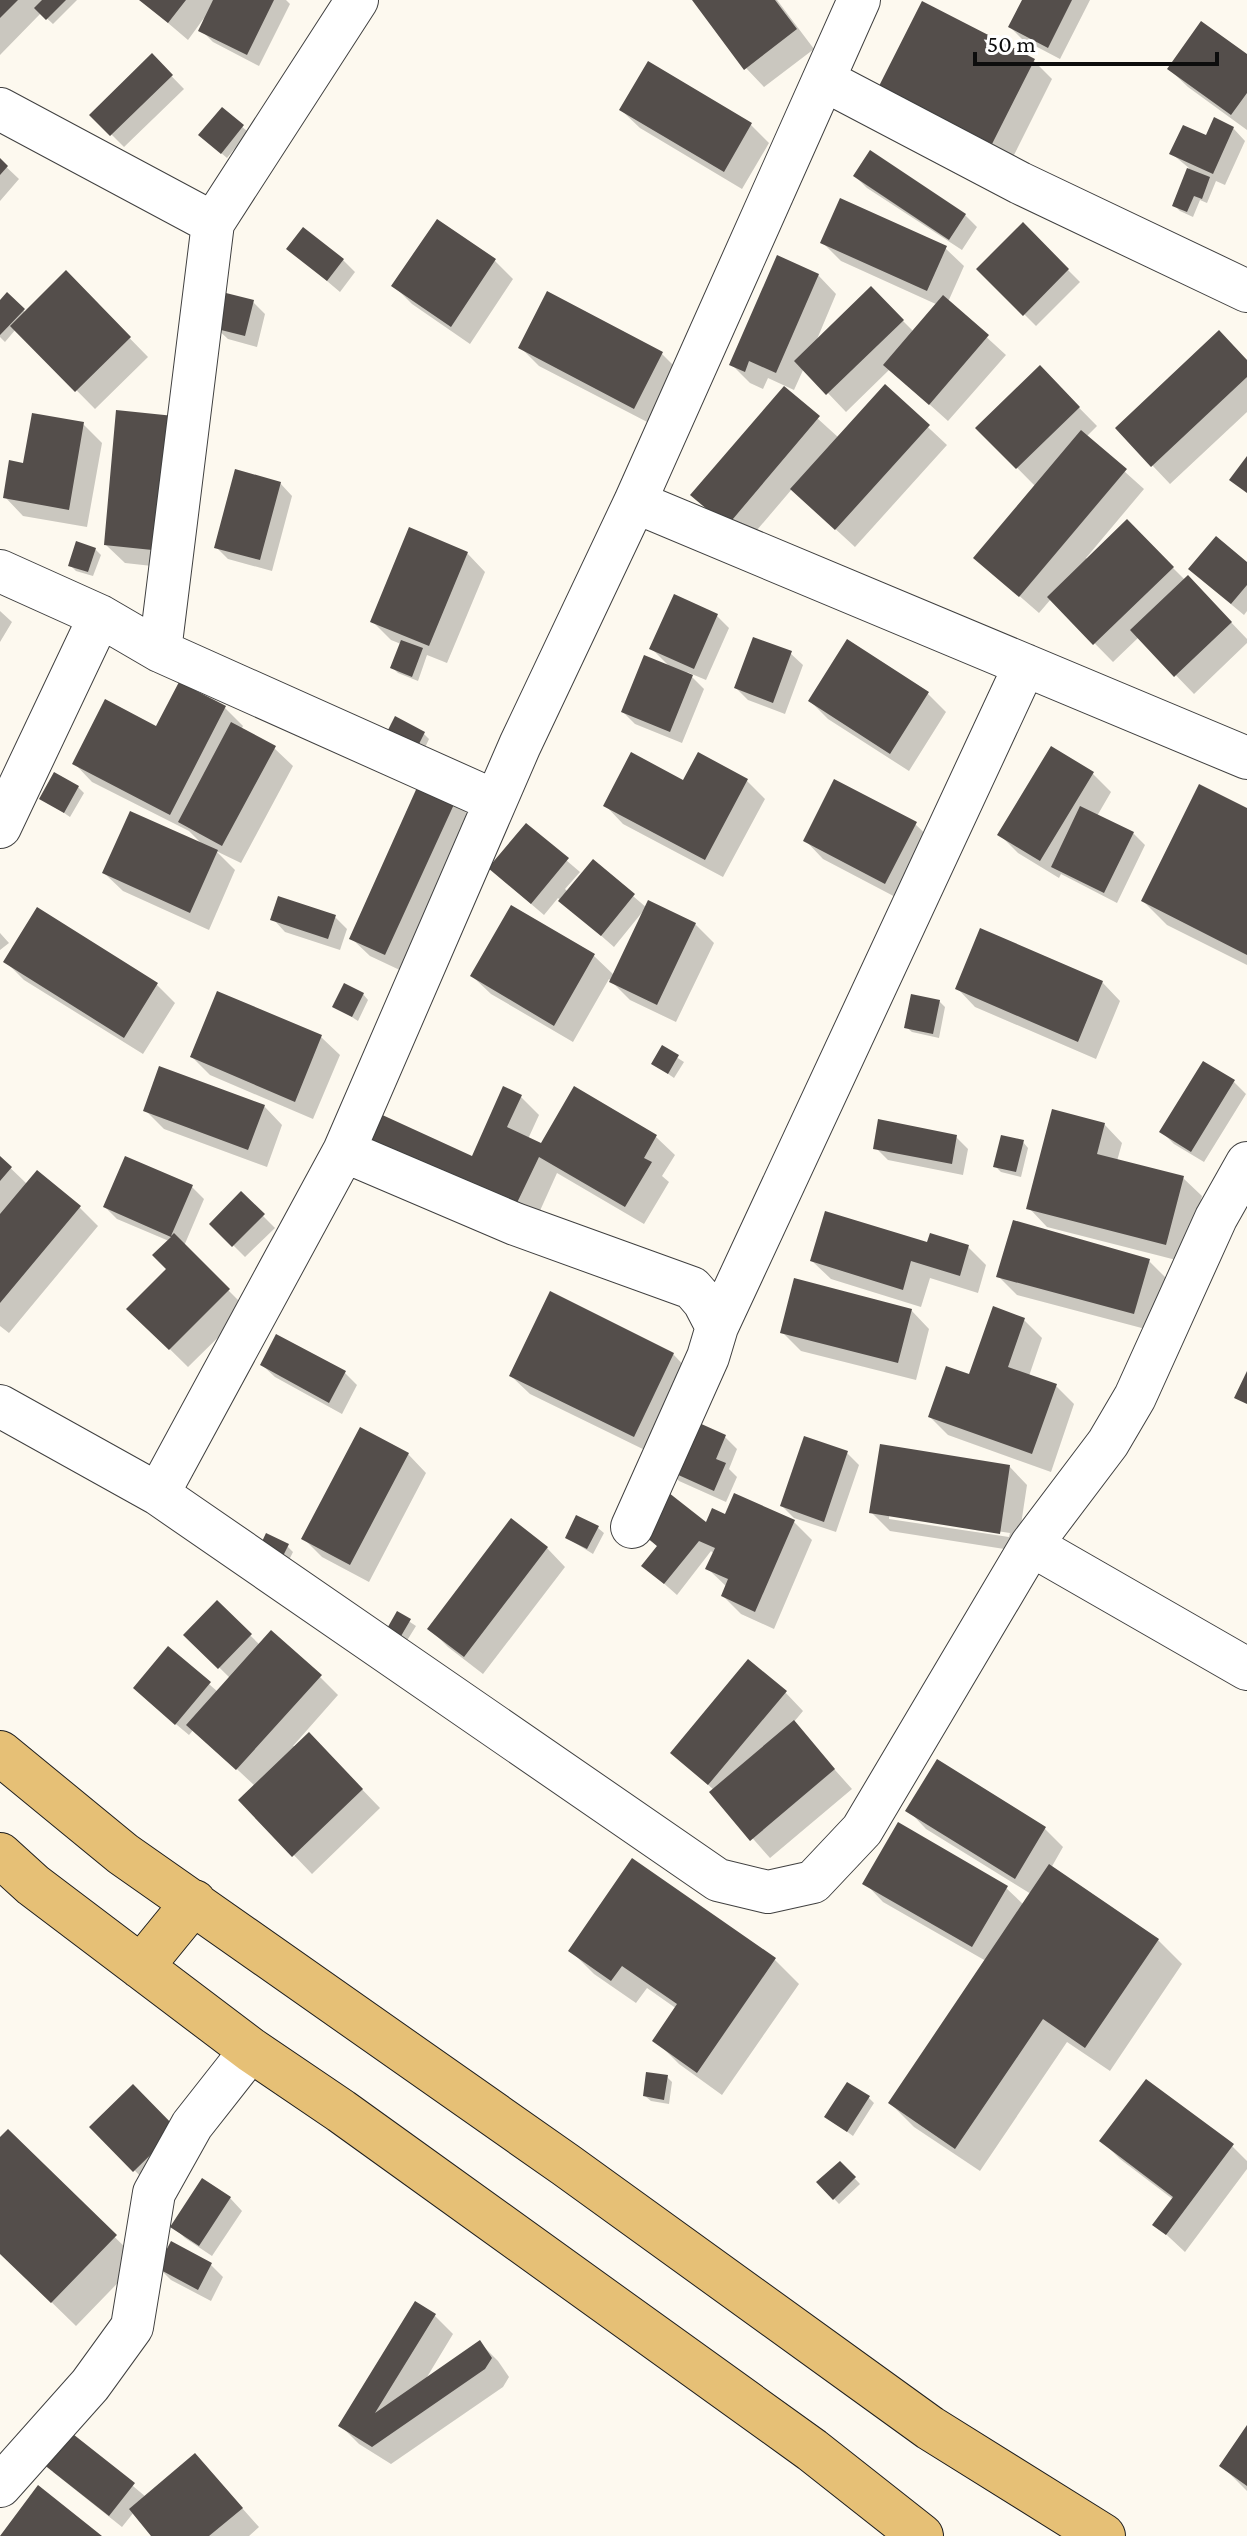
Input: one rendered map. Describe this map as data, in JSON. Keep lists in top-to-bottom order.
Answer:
{
  "scale_bar": "50 m"
}
